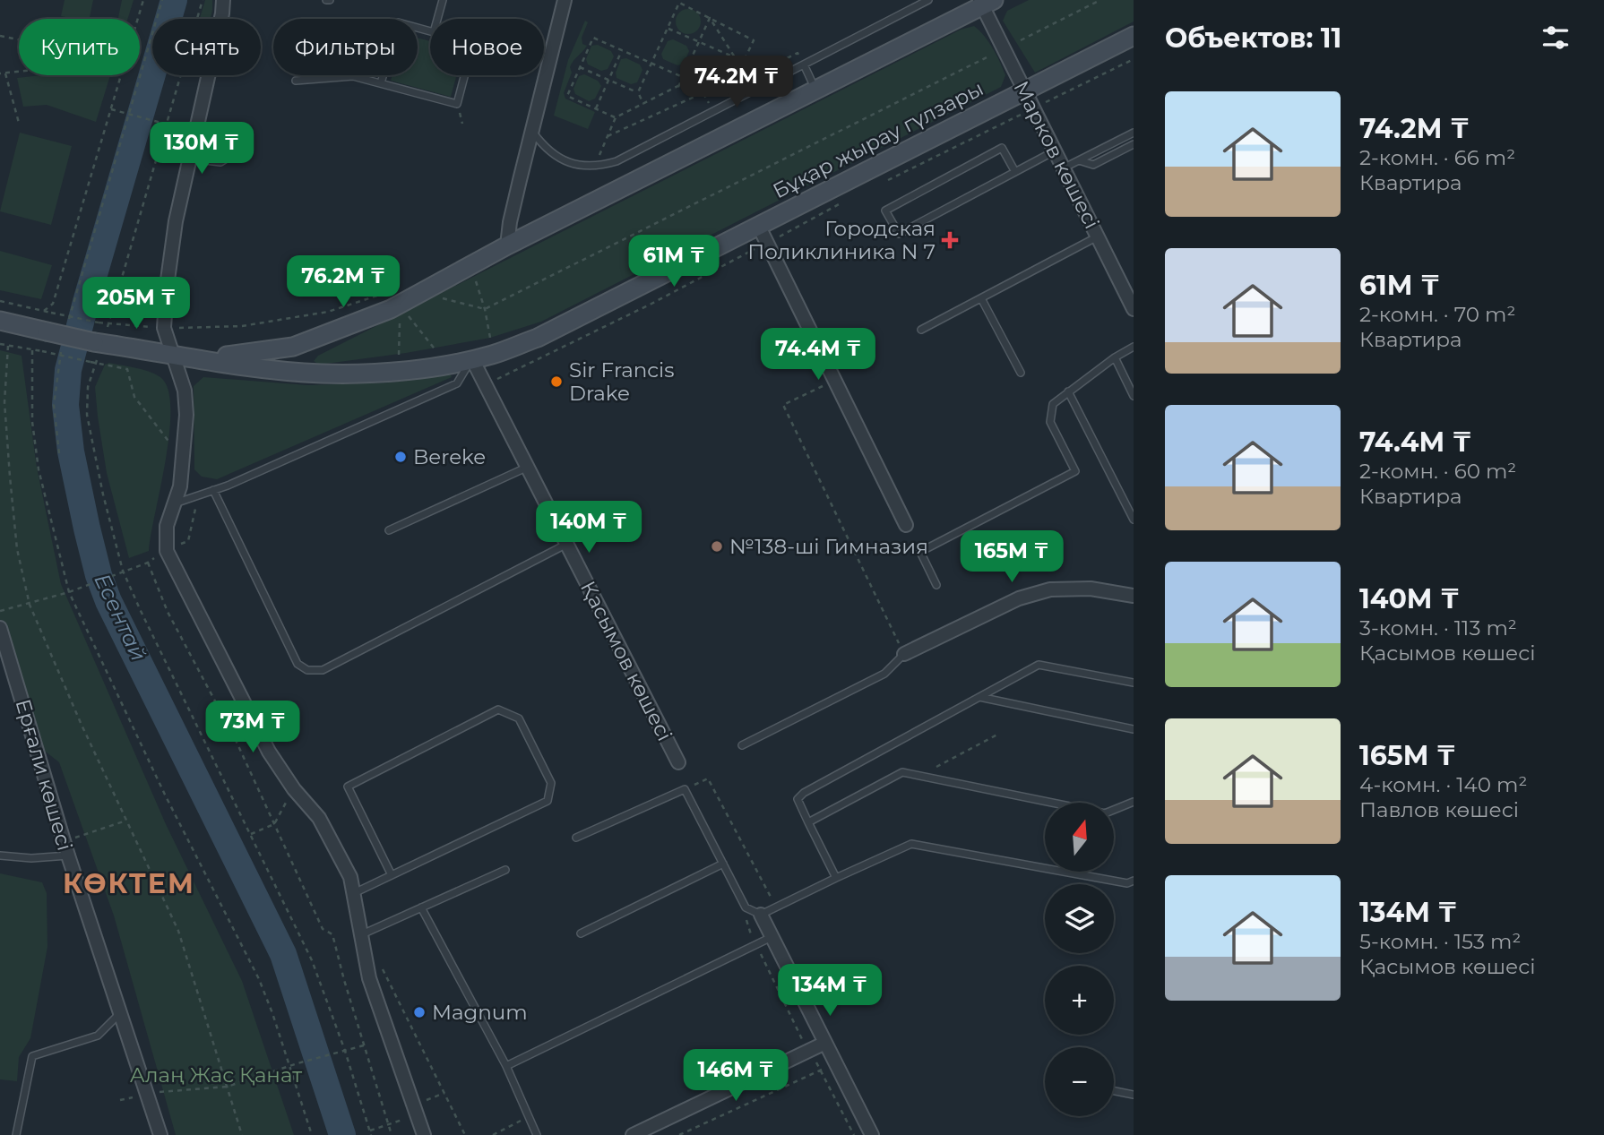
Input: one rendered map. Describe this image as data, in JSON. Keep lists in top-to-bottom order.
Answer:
{
  "streets": {
    "street": [
      "Бұқар жырау гүлзары",
      "Марков көшесі",
      "Қасымов көшесі",
      "Ерғали көшесі"
    ]
  },
  "crossings": [
    ["Бұқар жырау гүлзары", "Марков көшесі"],
    ["Бұқар жырау гүлзары", "Қасымов көшесі"]
  ],
  "districts": ["КӨКТЕМ"],
  "water": ["Есентай"],
  "parks": ["Алаң Жас Қанат"],
  "places": {
    "health": ["Городская Поликлиника N 7"],
    "other": [
      "Sir Francis Drake",
      "Bereke",
      "№138-ші Гимназия",
      "Magnum"
    ]
  },
  "north": "top",
  "page": {
    "heading": "Объектов: 11",
    "chip": [
      "Купить",
      "Снять",
      "Фильтры",
      "Новое"
    ],
    "price": [
      "74.2M ₸",
      "130M ₸",
      "61M ₸",
      "76.2M ₸",
      "205M ₸",
      "74.4M ₸",
      "140M ₸",
      "165M ₸",
      "73M ₸",
      "134M ₸",
      "146M ₸"
    ],
    "list": [
      {
        "name": "74.2M ₸",
        "note": "2-комн. · 66 m² · Квартира"
      },
      {
        "name": "61M ₸",
        "note": "2-комн. · 70 m² · Квартира"
      },
      {
        "name": "74.4M ₸",
        "note": "2-комн. · 60 m² · Квартира"
      },
      {
        "name": "140M ₸",
        "note": "3-комн. · 113 m² · Қасымов көшесі"
      },
      {
        "name": "165M ₸",
        "note": "4-комн. · 140 m² · Павлов көшесі"
      },
      {
        "name": "134M ₸",
        "note": "5-комн. · 153 m² · Қасымов көшесі"
      }
    ],
    "map_buttons": ["+", "−"]
  }
}
